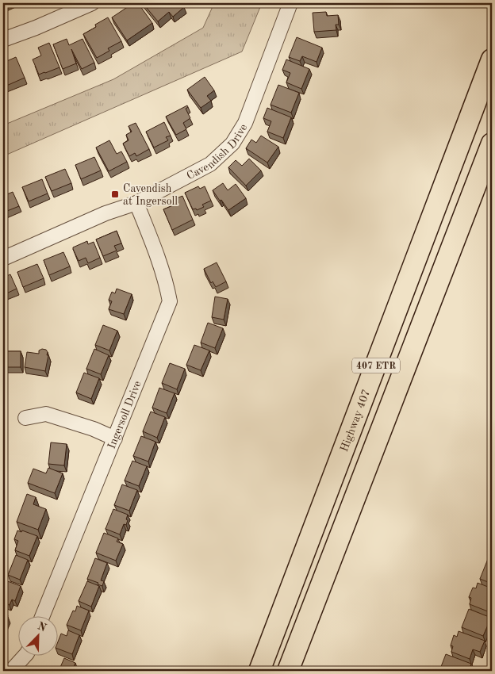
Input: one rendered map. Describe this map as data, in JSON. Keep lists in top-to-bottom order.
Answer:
{
  "streets": {
    "highway": ["407 ETR", "Highway 407"],
    "street": ["Cavendish Drive", "Ingersoll Drive"]
  },
  "crossings": [
    ["Cavendish Drive", "Ingersoll Drive"]
  ],
  "places": {
    "transit": ["Cavendish at Ingersoll"]
  },
  "north": "top right"
}
